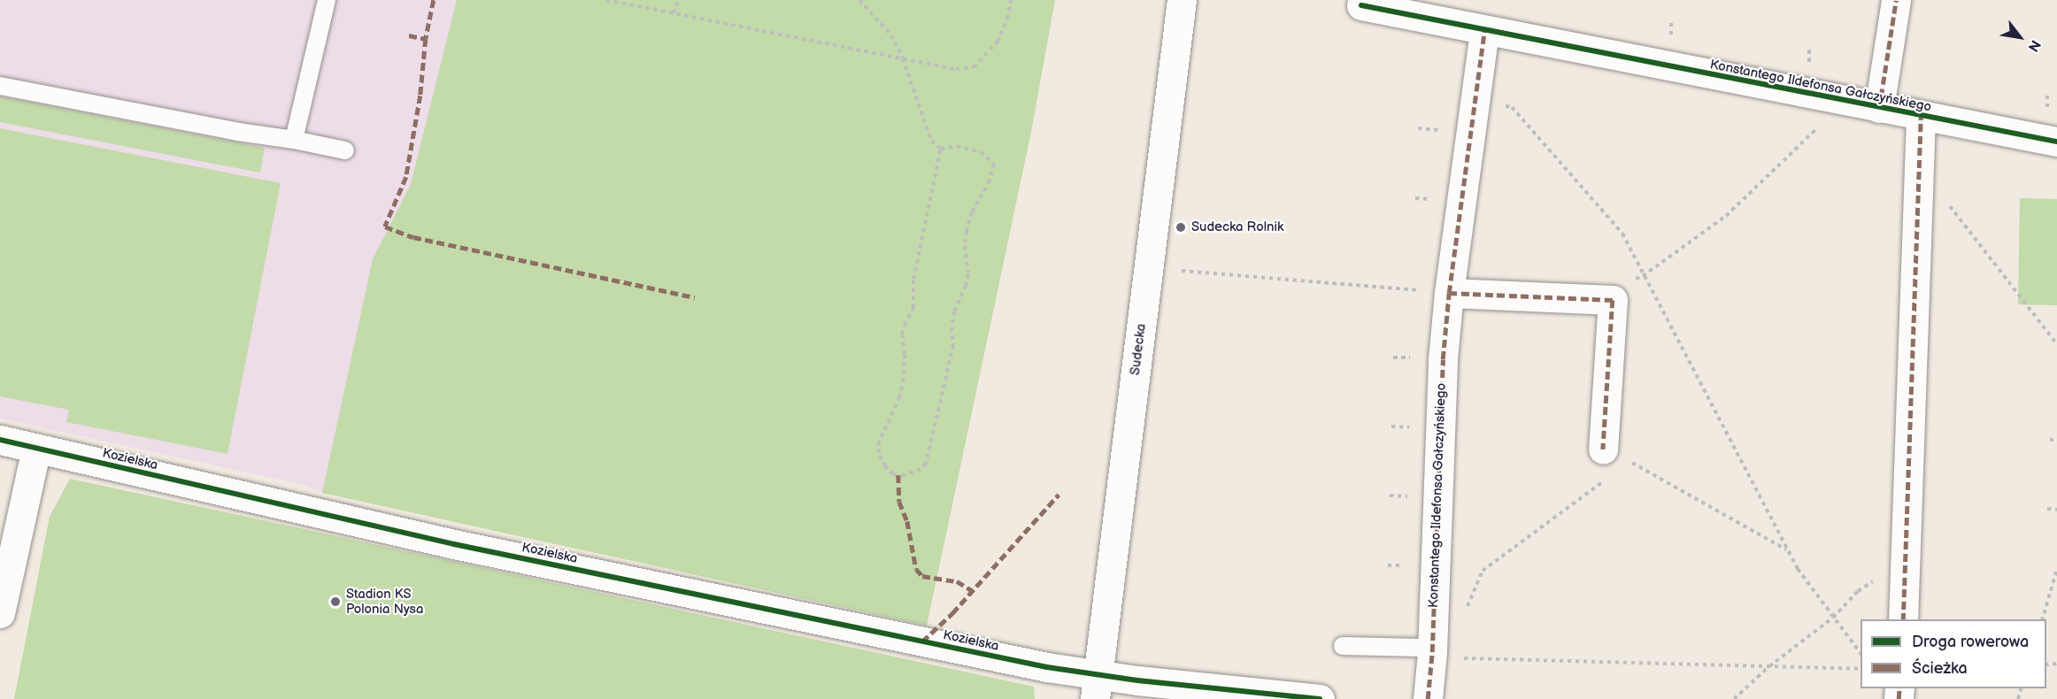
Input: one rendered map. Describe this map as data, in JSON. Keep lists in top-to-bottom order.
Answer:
{
  "streets": {
    "street": ["Konstantego Ildefonsa Gałczyńskiego", "Sudecka", "Kozielska"]
  },
  "crossings": [
    ["Sudecka", "Kozielska"]
  ],
  "places": ["Sudecka Rolnik", "Stadion KS Polonia Nysa"],
  "legend": ["Droga rowerowa", "Ścieżka"],
  "north": "bottom right"
}
